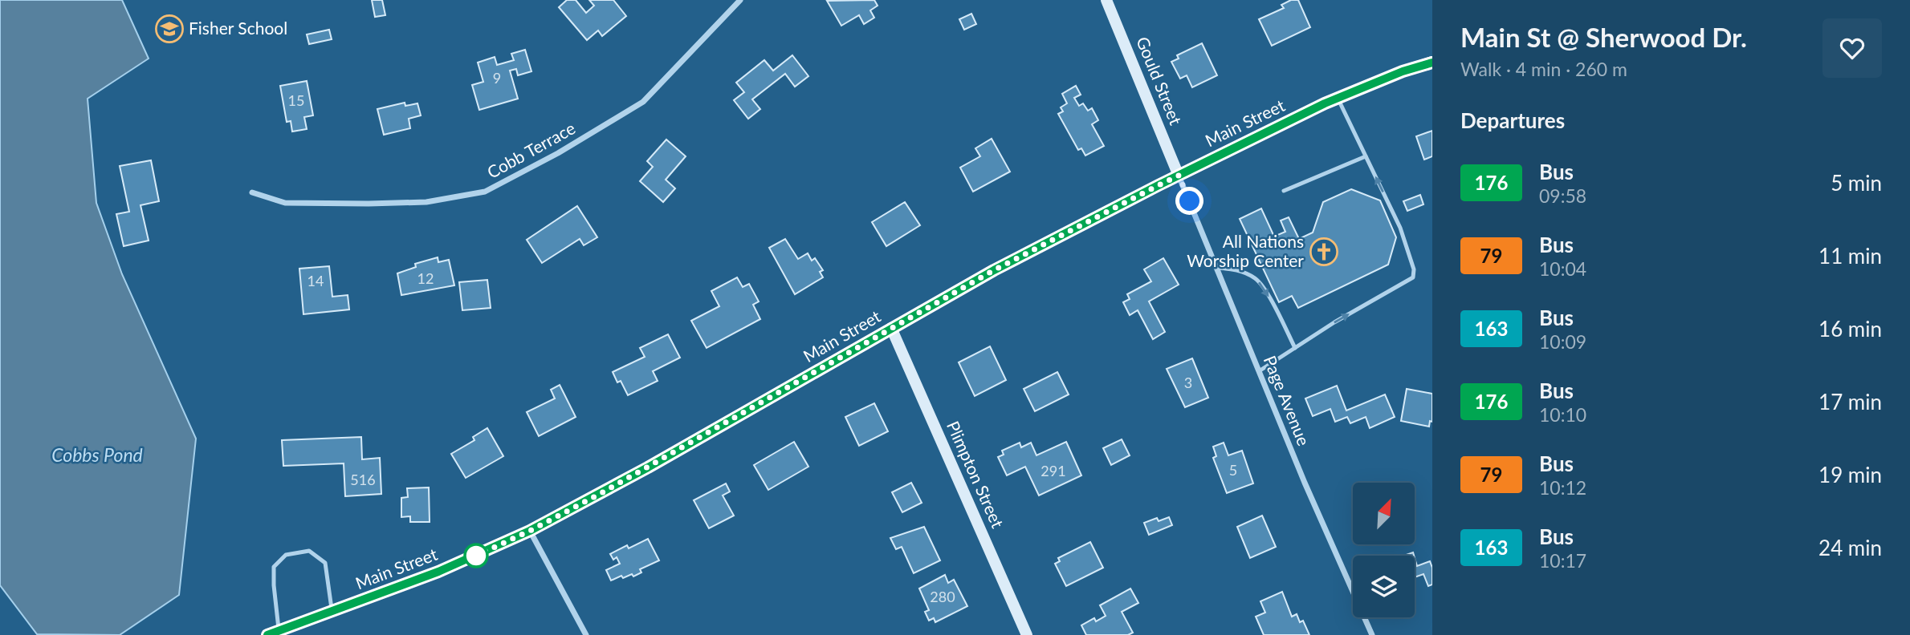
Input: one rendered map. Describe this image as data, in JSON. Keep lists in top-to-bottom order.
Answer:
{
  "streets": {
    "main road": ["Gould Street", "Main Street", "Plimpton Street"],
    "street": ["Cobb Terrace", "Page Avenue"]
  },
  "crossings": [
    ["Gould Street", "Main Street"],
    ["Gould Street", "Page Avenue"],
    ["Main Street", "Page Avenue"],
    ["Main Street", "Plimpton Street"]
  ],
  "water": ["Cobbs Pond"],
  "places": {
    "school or university": ["Fisher School"],
    "church": ["All Nations Worship Center"]
  },
  "lines": ["bus line 176"],
  "house_numbers": [
    "9",
    "15",
    "12",
    "14",
    "3",
    "5",
    "291",
    "516",
    "280"
  ],
  "north": "top right",
  "page": {
    "heading": [
      ["Main St @ Sherwood Dr.", "Walk · 4 min · 260 m"],
      "Departures"
    ],
    "list": [
      {
        "mark": "176",
        "name": "Bus",
        "note": "09:58",
        "value": "5 min"
      },
      {
        "mark": "79",
        "name": "Bus",
        "note": "10:04",
        "value": "11 min"
      },
      {
        "mark": "163",
        "name": "Bus",
        "note": "10:09",
        "value": "16 min"
      },
      {
        "mark": "176",
        "name": "Bus",
        "note": "10:10",
        "value": "17 min"
      },
      {
        "mark": "79",
        "name": "Bus",
        "note": "10:12",
        "value": "19 min"
      },
      {
        "mark": "163",
        "name": "Bus",
        "note": "10:17",
        "value": "24 min"
      }
    ]
  }
}
